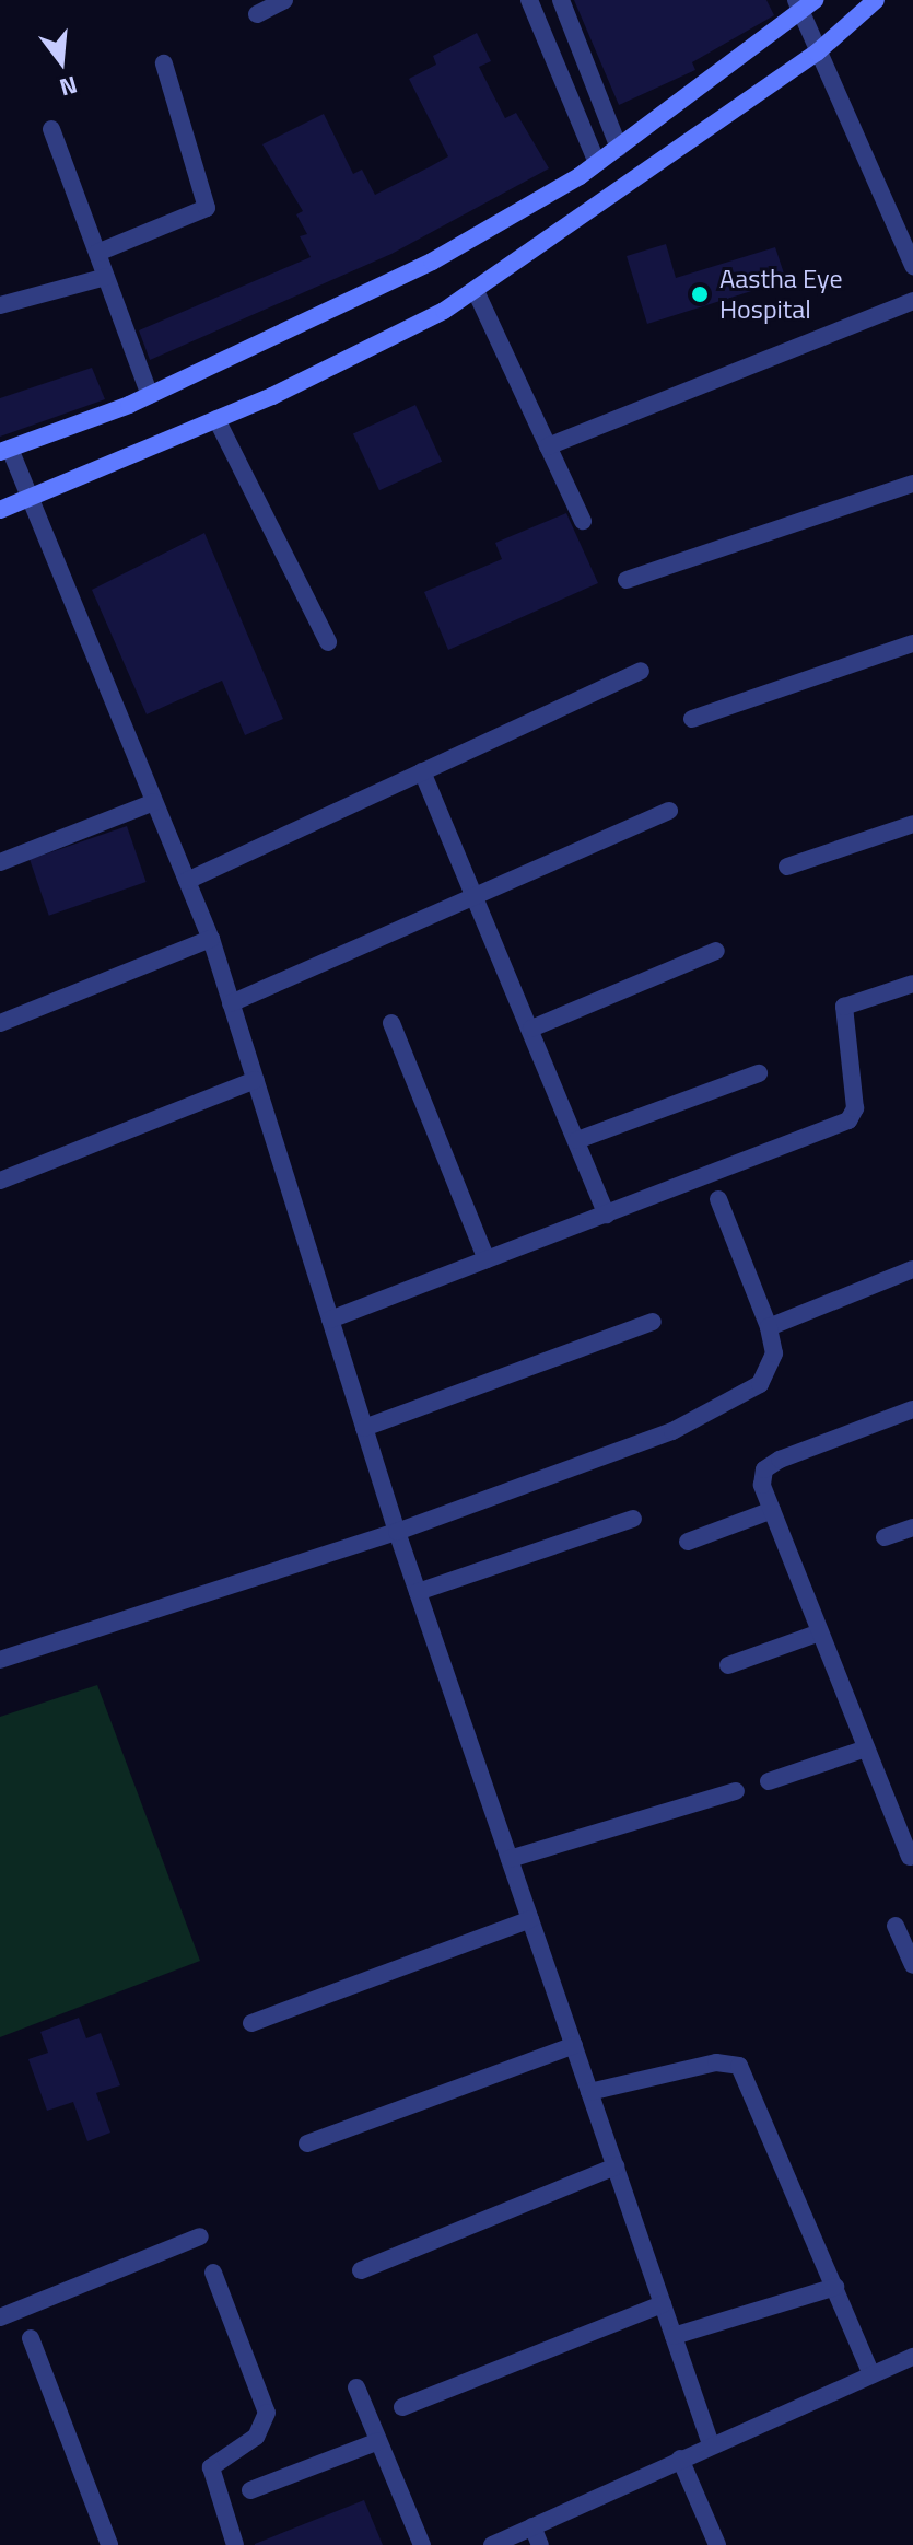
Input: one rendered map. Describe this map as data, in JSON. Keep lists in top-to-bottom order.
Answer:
{
  "places": ["Aastha Eye Hospital"],
  "north": "bottom"
}
